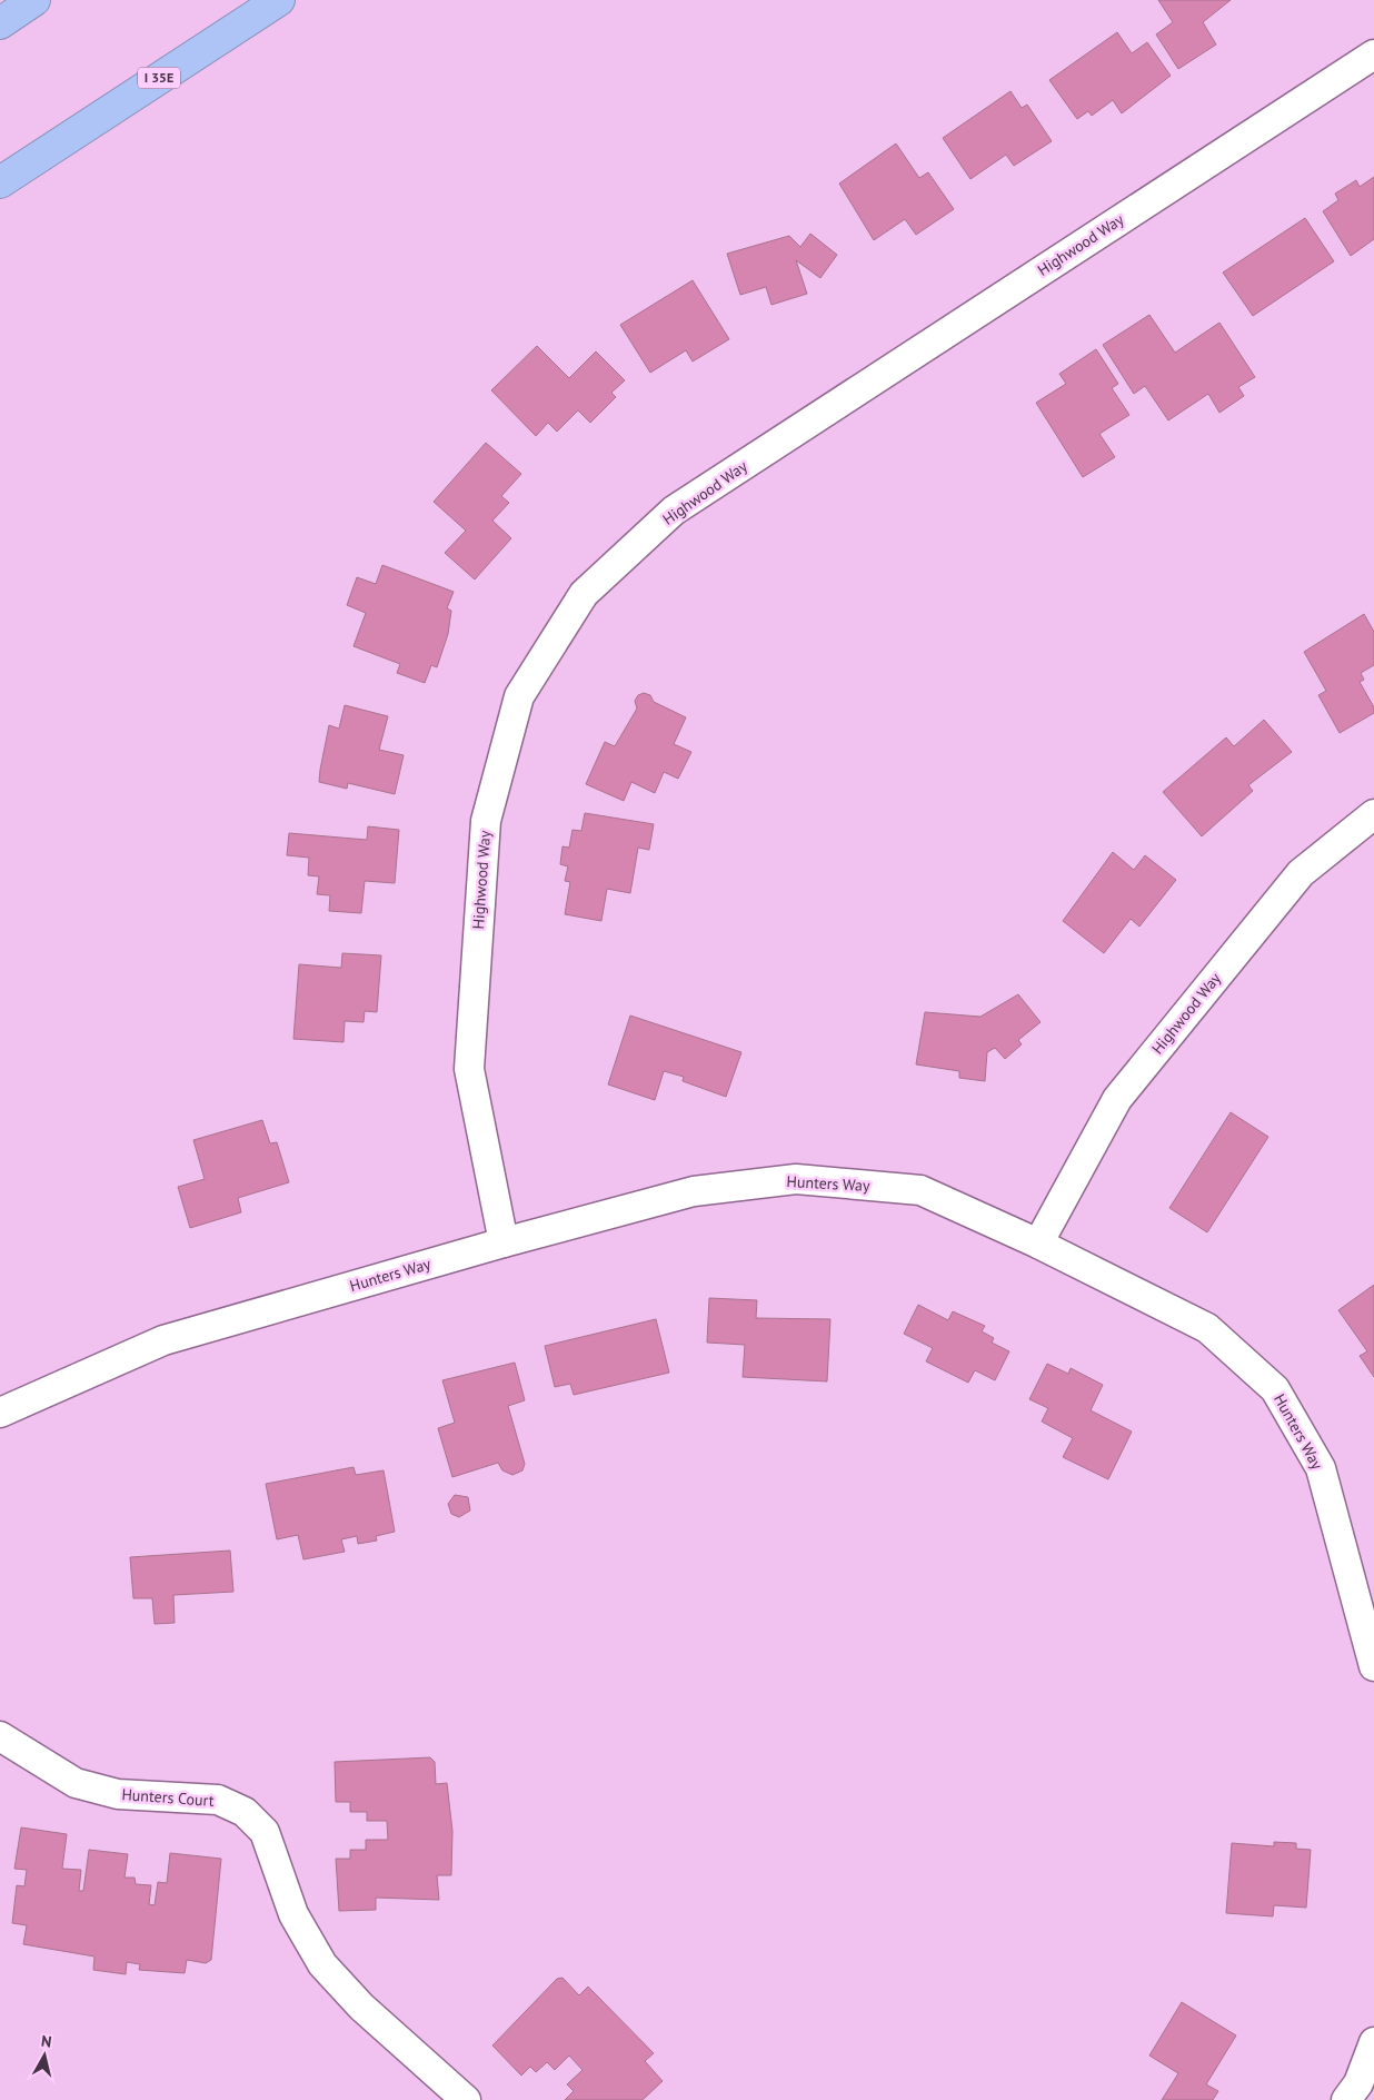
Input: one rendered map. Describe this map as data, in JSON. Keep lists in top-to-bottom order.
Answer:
{
  "streets": {
    "highway": ["I 35E"],
    "street": ["Highwood Way", "Hunters Way", "Hunters Court"]
  },
  "crossings": [
    ["Highwood Way", "Hunters Way"]
  ],
  "north": "top"
}
